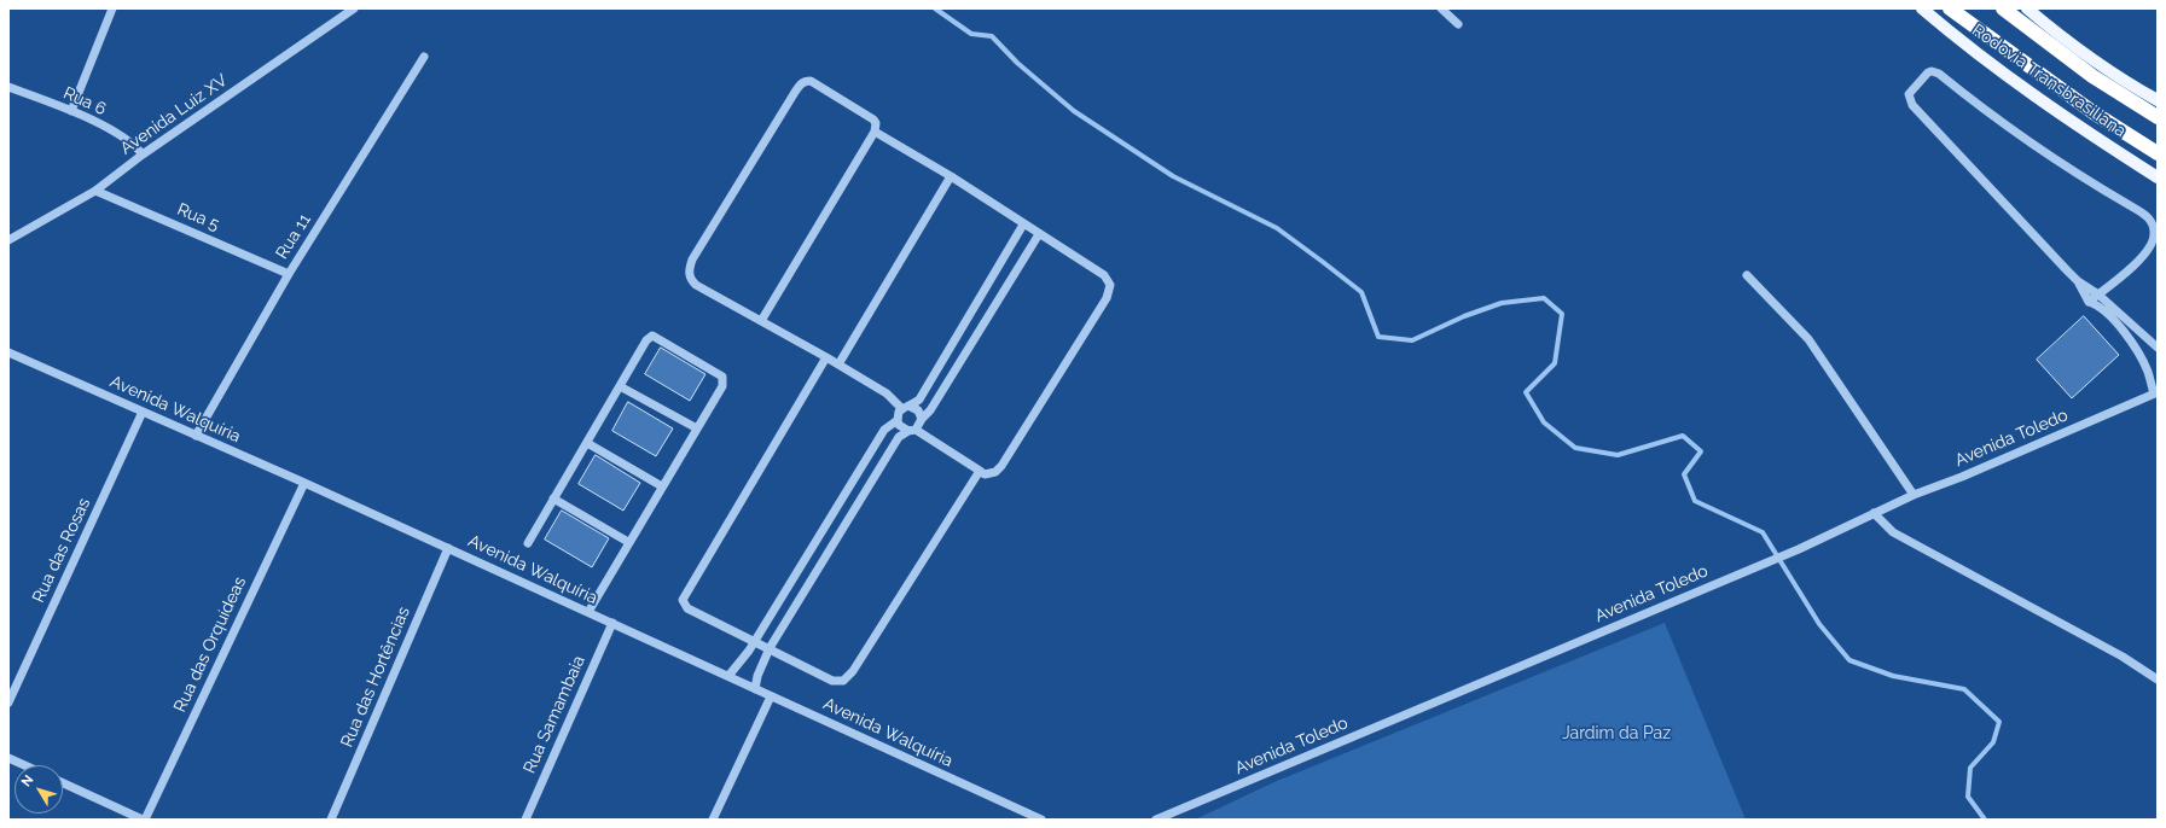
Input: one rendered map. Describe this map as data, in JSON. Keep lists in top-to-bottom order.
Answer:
{
  "streets": {
    "highway": ["Rodovia Transbrasiliana"],
    "street": [
      "Rua 6",
      "Avenida Luiz XV",
      "Rua 5",
      "Rua 11",
      "Avenida Walquíria",
      "Avenida Toledo",
      "Rua das Rosas",
      "Rua das Orquídeas",
      "Rua das Hortências",
      "Rua Samambaia"
    ]
  },
  "crossings": [
    ["Rua 6", "Avenida Luiz XV"],
    ["Avenida Luiz XV", "Rua 5"],
    ["Rua 5", "Rua 11"],
    ["Rua 11", "Avenida Walquíria"],
    ["Avenida Walquíria", "Rua das Rosas"],
    ["Avenida Walquíria", "Rua das Orquídeas"],
    ["Avenida Walquíria", "Rua das Hortências"],
    ["Avenida Walquíria", "Rua Samambaia"]
  ],
  "parks": ["Jardim da Paz"],
  "north": "top left"
}
